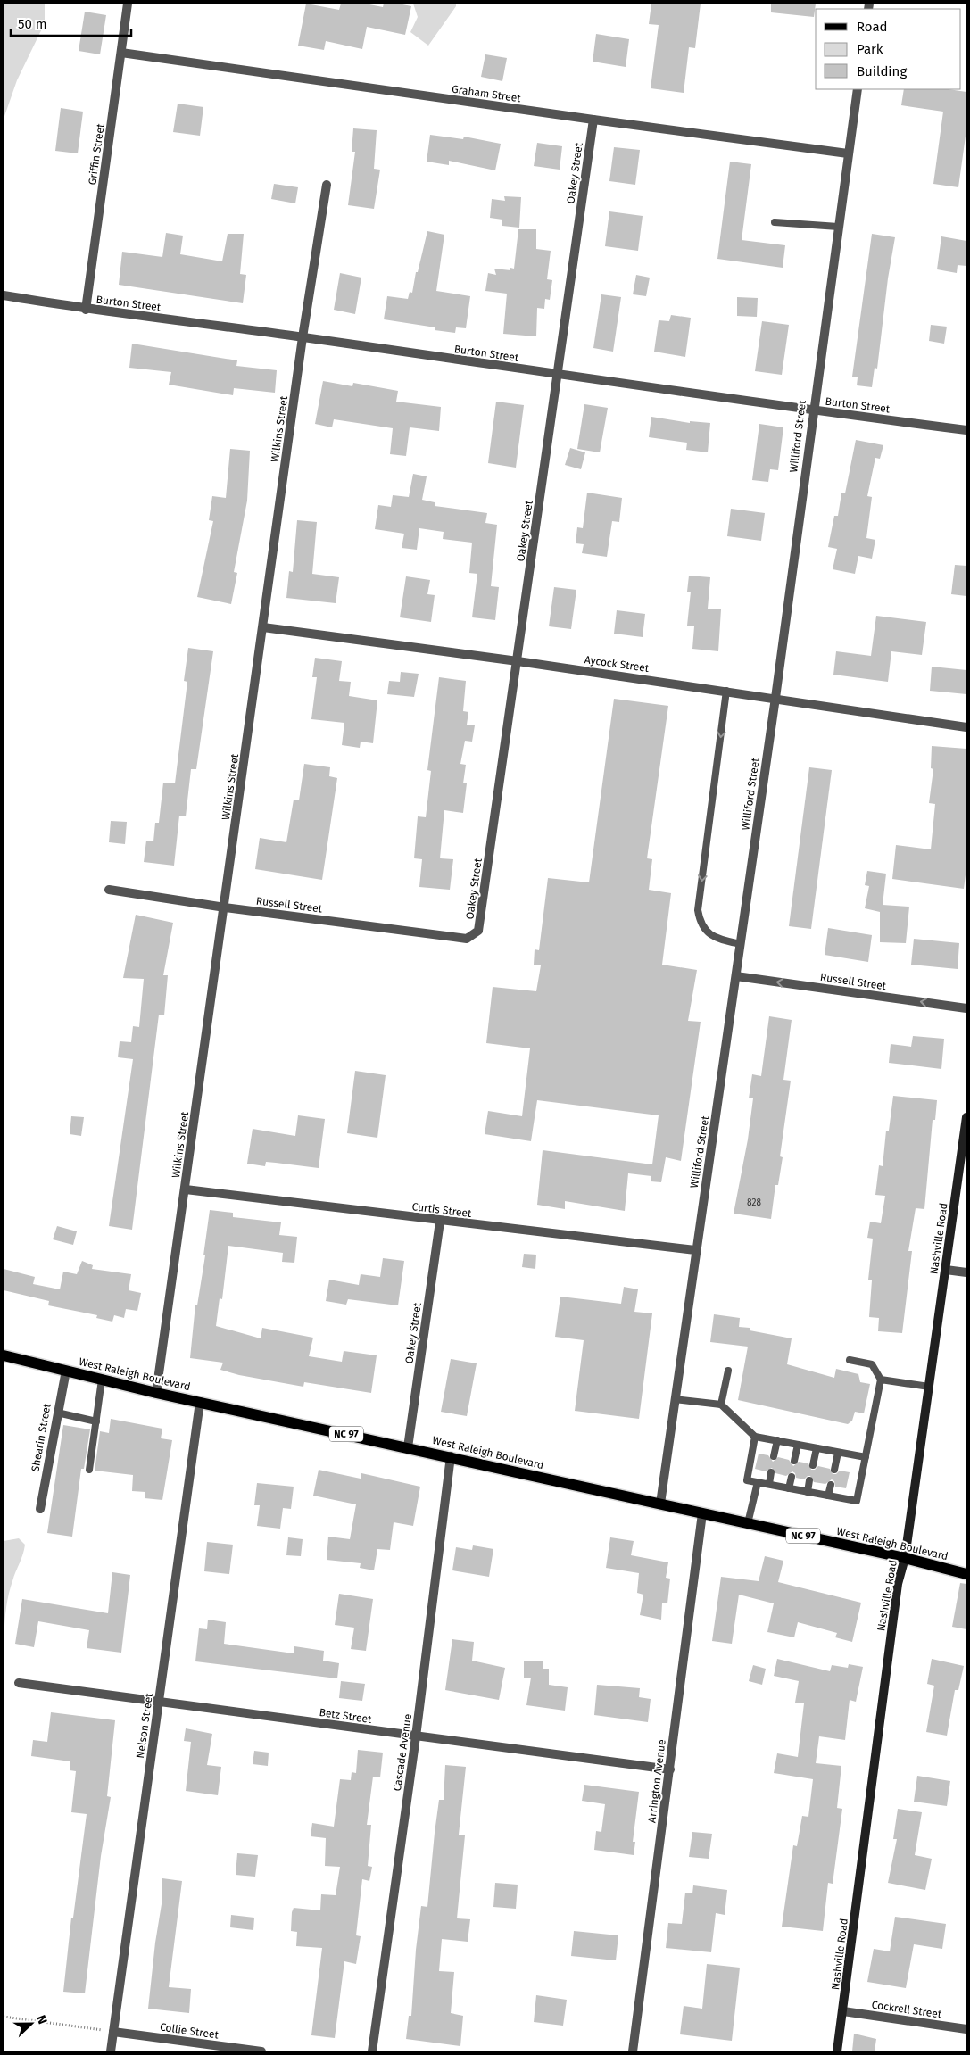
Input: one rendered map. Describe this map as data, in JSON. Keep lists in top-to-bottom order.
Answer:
{
  "streets": {
    "main road": ["Nashville Road", "West Raleigh Boulevard", "NC 97"],
    "street": [
      "Graham Street",
      "Griffin Street",
      "Oakey Street",
      "Burton Street",
      "Wilkins Street",
      "Williford Street",
      "Aycock Street",
      "Russell Street",
      "Curtis Street",
      "Shearin Street",
      "Betz Street",
      "Nelson Street",
      "Cascade Avenue",
      "Arrington Avenue",
      "Cockrell Street",
      "Collie Street"
    ]
  },
  "crossings": [
    ["Graham Street", "Griffin Street"],
    ["Graham Street", "Oakey Street"],
    ["Graham Street", "Williford Street"],
    ["Griffin Street", "Burton Street"],
    ["Oakey Street", "Burton Street"],
    ["Oakey Street", "Aycock Street"],
    ["Oakey Street", "Russell Street"],
    ["Oakey Street", "Curtis Street"],
    ["Oakey Street", "West Raleigh Boulevard"],
    ["Burton Street", "Wilkins Street"],
    ["Burton Street", "Williford Street"],
    ["Wilkins Street", "Aycock Street"],
    ["Wilkins Street", "Russell Street"],
    ["Wilkins Street", "Curtis Street"],
    ["Wilkins Street", "West Raleigh Boulevard"],
    ["Williford Street", "Aycock Street"],
    ["Williford Street", "Russell Street"],
    ["Williford Street", "Curtis Street"],
    ["Williford Street", "West Raleigh Boulevard"],
    ["Nashville Road", "West Raleigh Boulevard"],
    ["Nashville Road", "Cockrell Street"],
    ["West Raleigh Boulevard", "Shearin Street"],
    ["West Raleigh Boulevard", "Nelson Street"],
    ["West Raleigh Boulevard", "Cascade Avenue"],
    ["West Raleigh Boulevard", "Arrington Avenue"],
    ["Betz Street", "Nelson Street"],
    ["Betz Street", "Cascade Avenue"],
    ["Betz Street", "Arrington Avenue"],
    ["Nelson Street", "Collie Street"]
  ],
  "one_way": ["Russell Street"],
  "house_numbers": ["828"],
  "legend": ["Road", "Park", "Building"],
  "scale_bar": "50 m",
  "north": "right"
}
